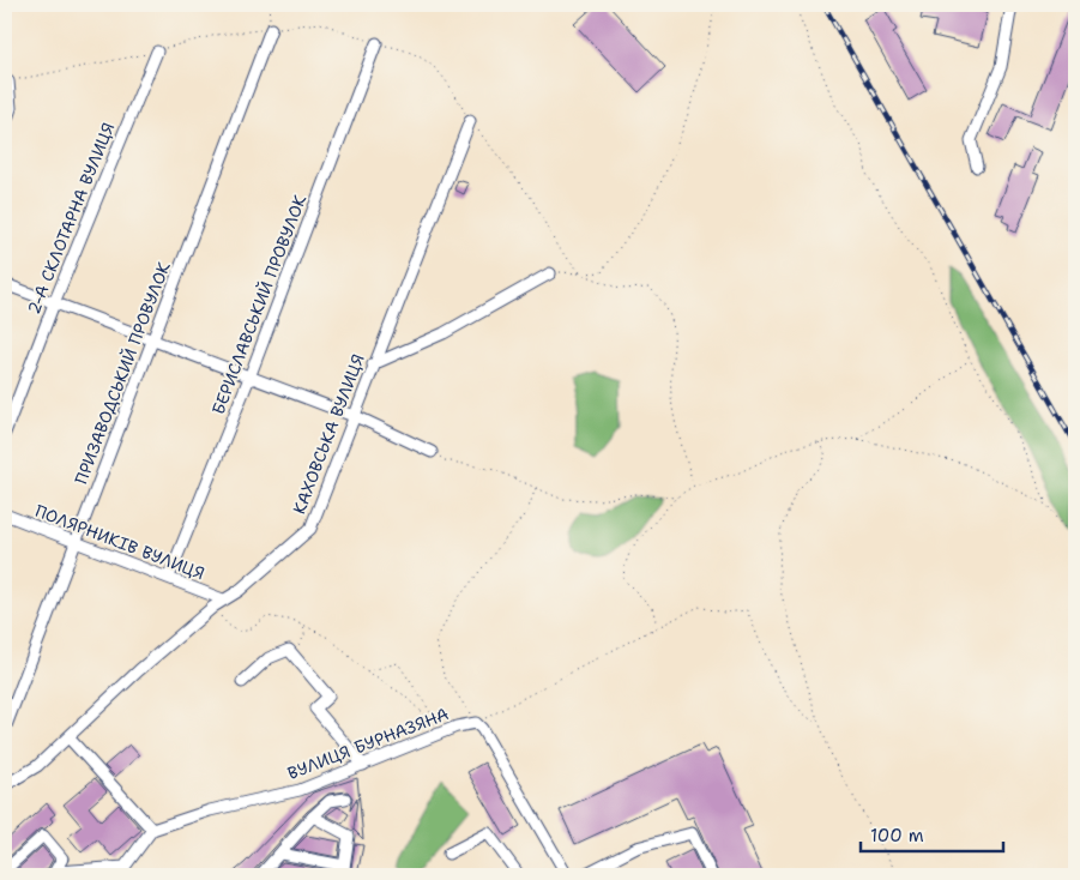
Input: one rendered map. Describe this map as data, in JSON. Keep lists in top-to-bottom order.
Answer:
{
  "streets": {
    "street": [
      "2-А СКЛОТАРНА ВУЛИЦЯ",
      "БЕРИСЛАВСЬКИЙ ПРОВУЛОК",
      "ПРИЗАВОДСЬКИЙ ПРОВУЛОК",
      "КАХОВСЬКА ВУЛИЦЯ",
      "ПОЛЯРНИКІВ ВУЛИЦЯ",
      "ВУЛИЦЯ БУРНАЗЯНА"
    ]
  },
  "crossings": [
    ["БЕРИСЛАВСЬКИЙ ПРОВУЛОК", "ПОЛЯРНИКІВ ВУЛИЦЯ"],
    ["ПРИЗАВОДСЬКИЙ ПРОВУЛОК", "ПОЛЯРНИКІВ ВУЛИЦЯ"],
    ["КАХОВСЬКА ВУЛИЦЯ", "ПОЛЯРНИКІВ ВУЛИЦЯ"]
  ],
  "scale_bar": "100 m"
}
